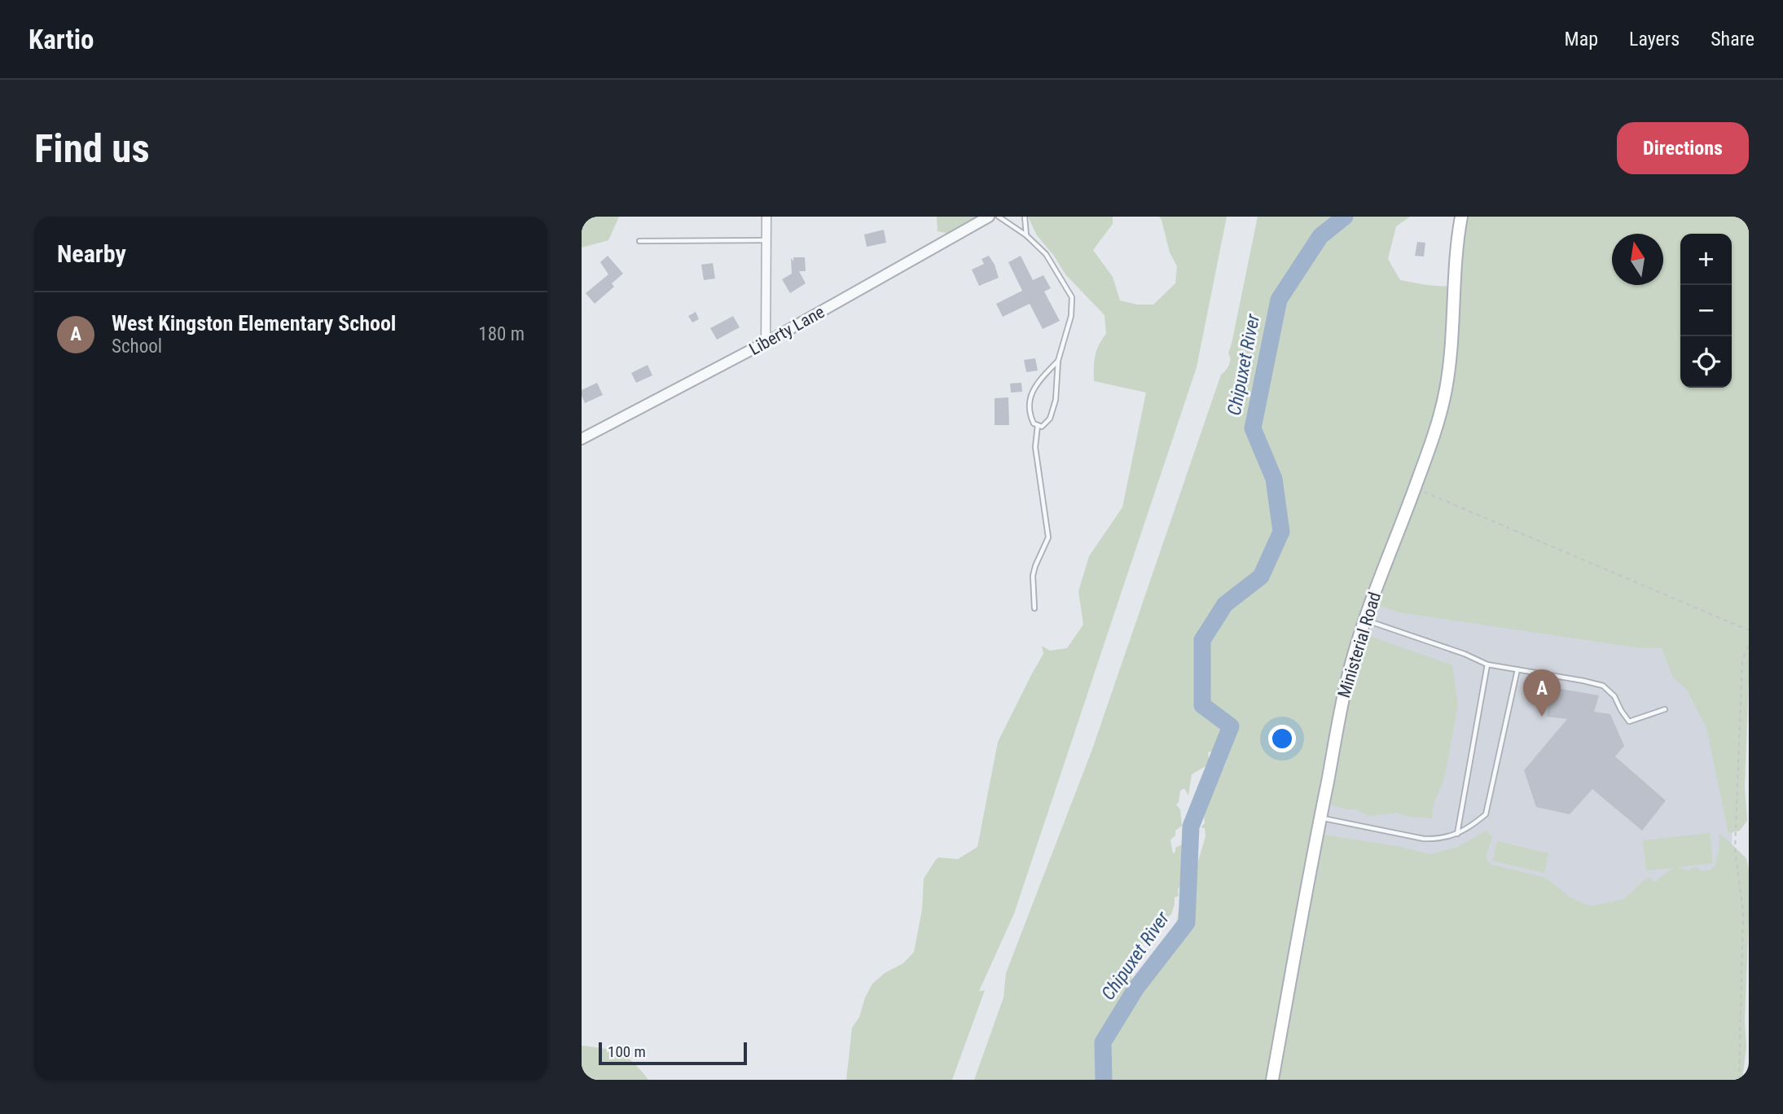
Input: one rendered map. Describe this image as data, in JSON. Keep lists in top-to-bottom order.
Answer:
{
  "streets": {
    "main road": ["Ministerial Road"],
    "street": ["Liberty Lane"]
  },
  "water": ["Chipuxet River"],
  "scale_bar": "100 m",
  "north": "top",
  "page": {
    "header": "Kartio",
    "nav": ["Map", "Layers", "Share"],
    "buttons": "Directions",
    "title": "Find us",
    "heading": "Nearby",
    "map_buttons": ["+", "−"],
    "list": [
      {
        "mark": "A",
        "name": "West Kingston Elementary School",
        "note": "School",
        "value": "180 m"
      }
    ],
    "pins": "A",
    "scale": "100 m"
  }
}
